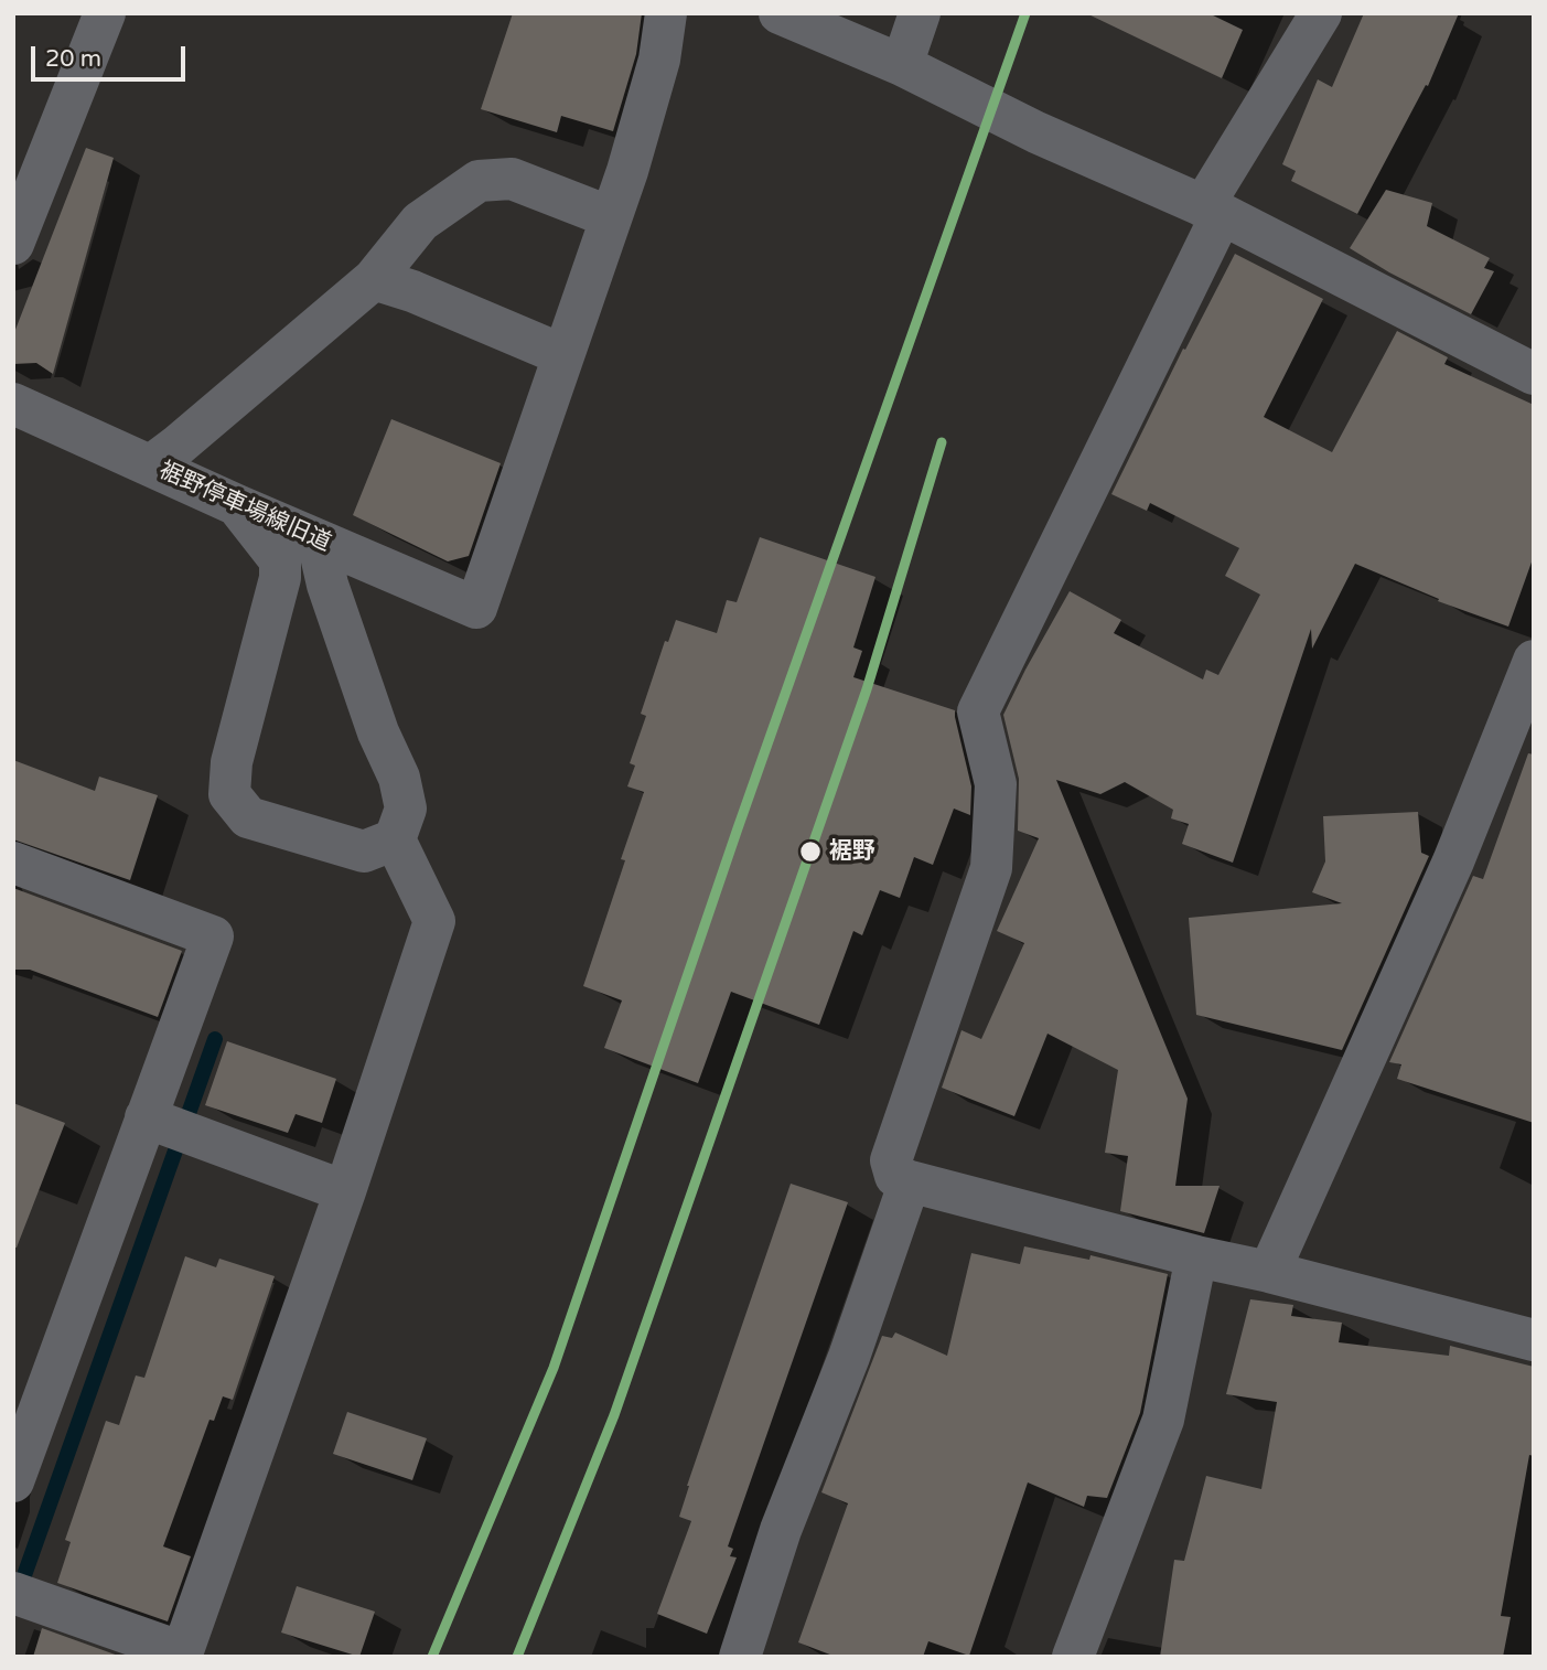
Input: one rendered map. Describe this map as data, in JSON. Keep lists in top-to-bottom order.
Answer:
{
  "streets": {
    "street": ["裾野停車場線旧道"]
  },
  "places": ["裾野"],
  "scale_bar": "20 m"
}
